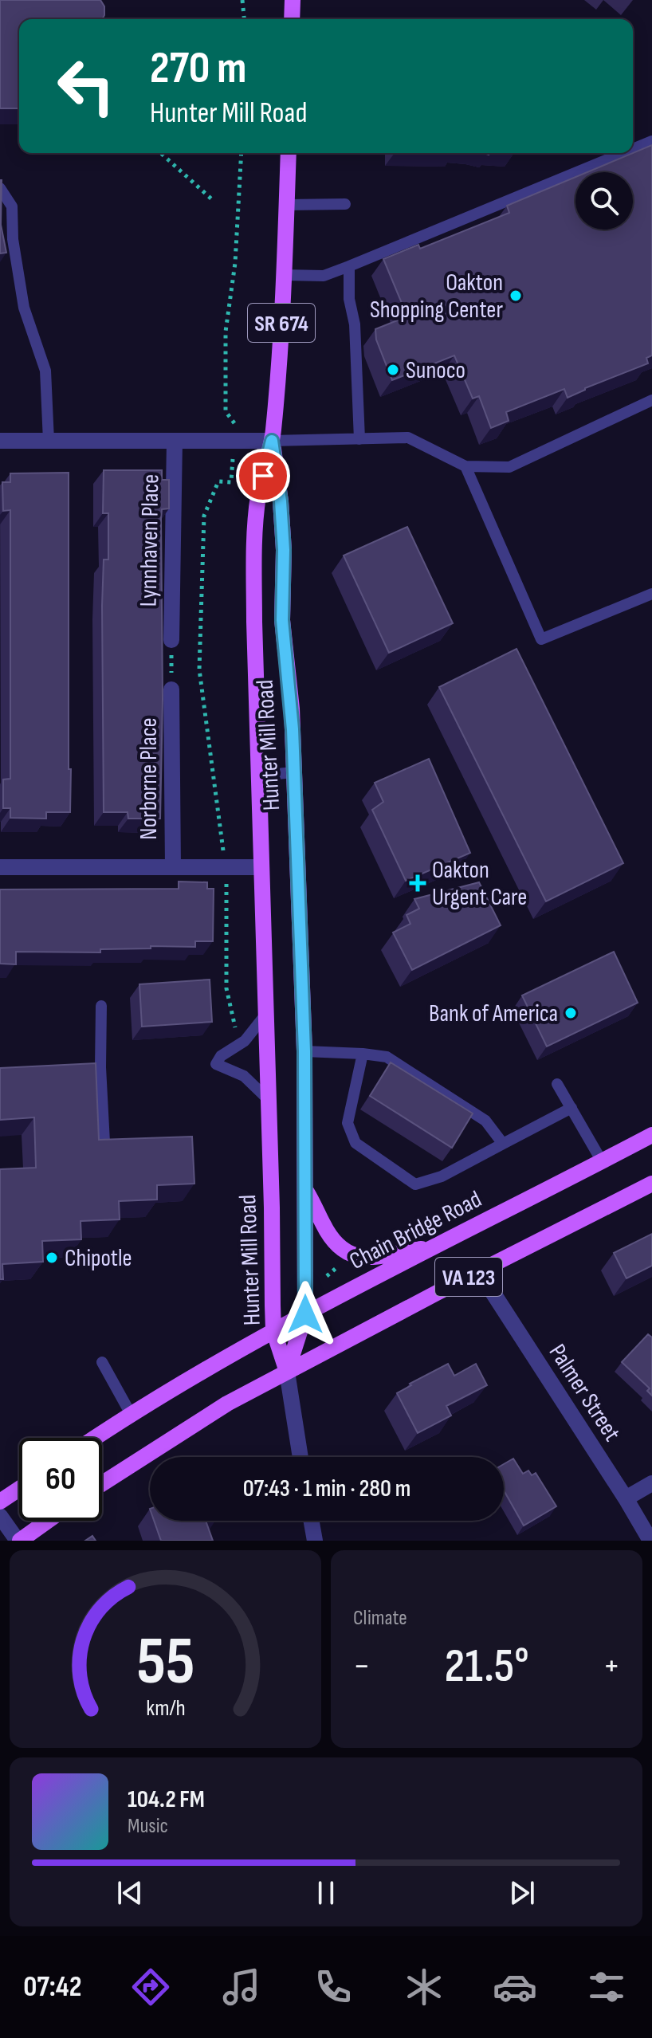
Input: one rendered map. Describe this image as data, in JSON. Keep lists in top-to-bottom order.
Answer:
{
  "streets": {
    "main road": [
      "SR 674",
      "Hunter Mill Road",
      "Chain Bridge Road",
      "VA 123"
    ],
    "street": ["Lynnhaven Place", "Norborne Place", "Palmer Street"]
  },
  "crossings": [
    ["Lynnhaven Place", "Hunter Mill Road"],
    ["Hunter Mill Road", "Norborne Place"],
    ["Hunter Mill Road", "Chain Bridge Road"],
    ["Hunter Mill Road", "VA 123"],
    ["VA 123", "Palmer Street"]
  ],
  "places": {
    "other": [
      "Oakton Shopping Center",
      "Sunoco",
      "Bank of America",
      "Chipotle"
    ],
    "health": ["Oakton Urgent Care"]
  },
  "page": {
    "turn": ["270 m", "Hunter Mill Road"],
    "limit": "60",
    "trip": "07:43 · 1 min · 280 m",
    "tile": "Climate",
    "heat": ["−", "21.5°", "+"],
    "song": ["104.2 FM", "Music"],
    "tabs": "07:42",
    "gauge": ["55", "km/h"]
  }
}
